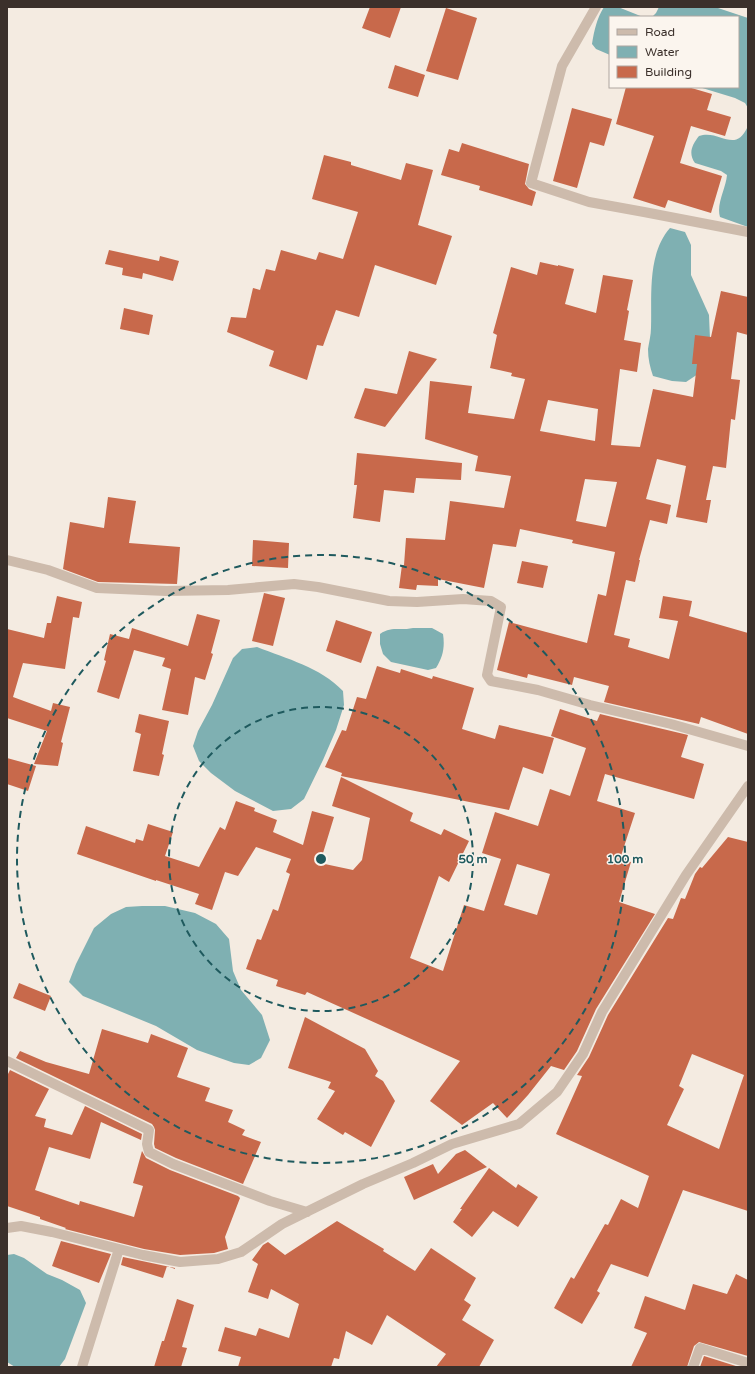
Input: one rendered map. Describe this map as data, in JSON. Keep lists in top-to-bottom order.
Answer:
{
  "legend": ["Road", "Water", "Building"],
  "rings": ["50 m", "100 m"]
}
